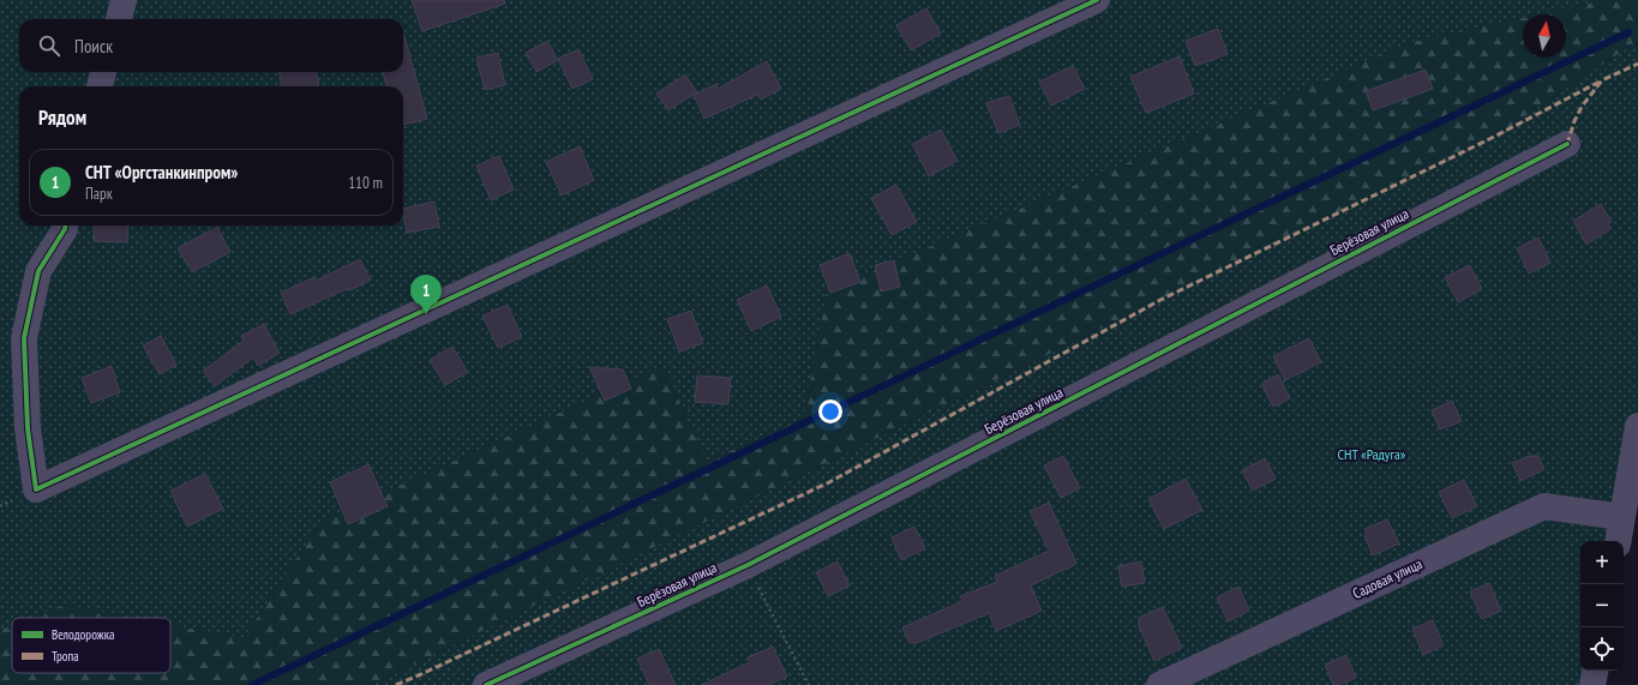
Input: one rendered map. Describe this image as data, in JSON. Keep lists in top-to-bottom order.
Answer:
{
  "streets": {
    "street": ["Берёзовая улица", "Садовая улица"]
  },
  "parks": ["СНТ «Радуга»"],
  "legend": ["Велодорожка", "Тропа"],
  "north": "top",
  "page": {
    "search": "Поиск",
    "heading": "Рядом",
    "list": [
      {
        "mark": "1",
        "name": "СНТ «Оргстанкинпром»",
        "note": "Парк",
        "value": "110 m"
      }
    ],
    "pins": "1",
    "map_buttons": ["+", "−"]
  }
}
